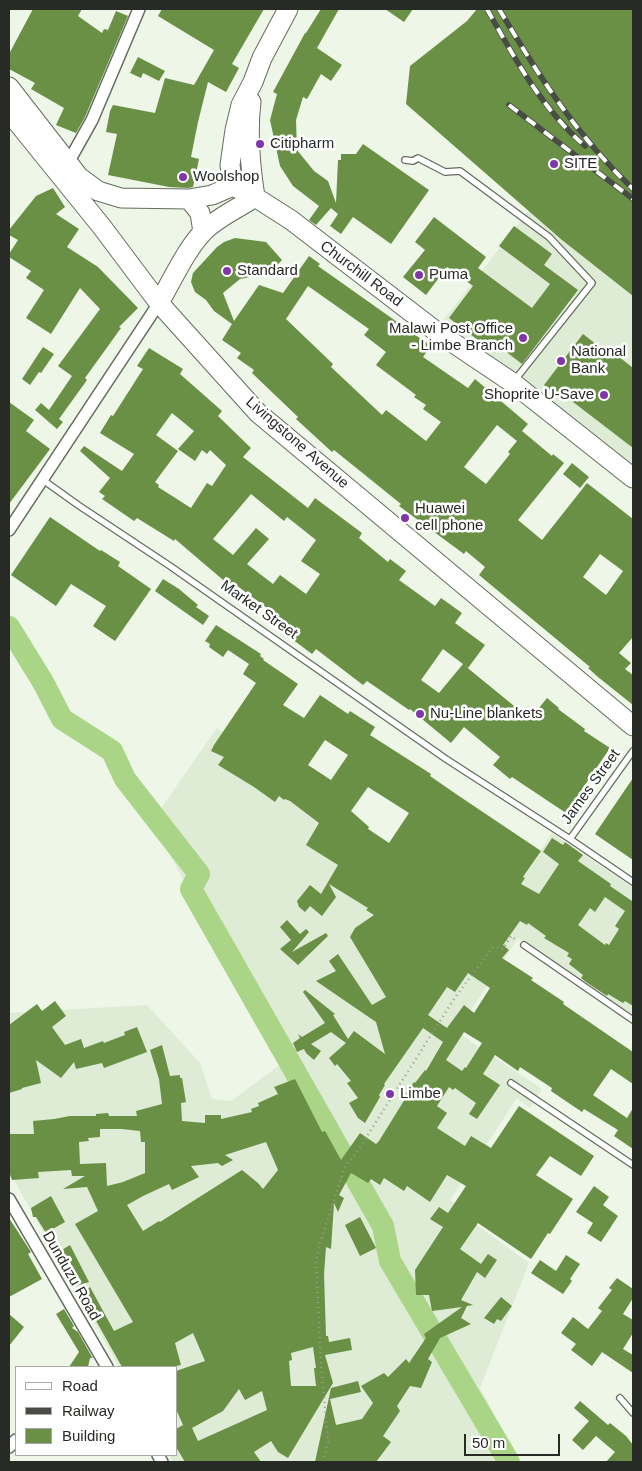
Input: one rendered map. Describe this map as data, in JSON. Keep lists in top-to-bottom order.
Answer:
{
  "streets": {
    "highway": ["Churchill Road", "Livingstone Avenue"],
    "street": ["Dunduzu Road"],
    "lane": ["Market Street", "James Street"]
  },
  "crossings": [
    ["Market Street", "James Street"]
  ],
  "places": [
    "Citipharm",
    "SITE",
    "Woolshop",
    "Standard",
    "Puma",
    "Malawi Post Office - Limbe Branch",
    "National Bank",
    "Shoprite U-Save",
    "Huawei cell phone",
    "Nu-Line blankets",
    "Limbe"
  ],
  "legend": ["Road", "Railway", "Building"],
  "scale_bar": "50 m"
}
